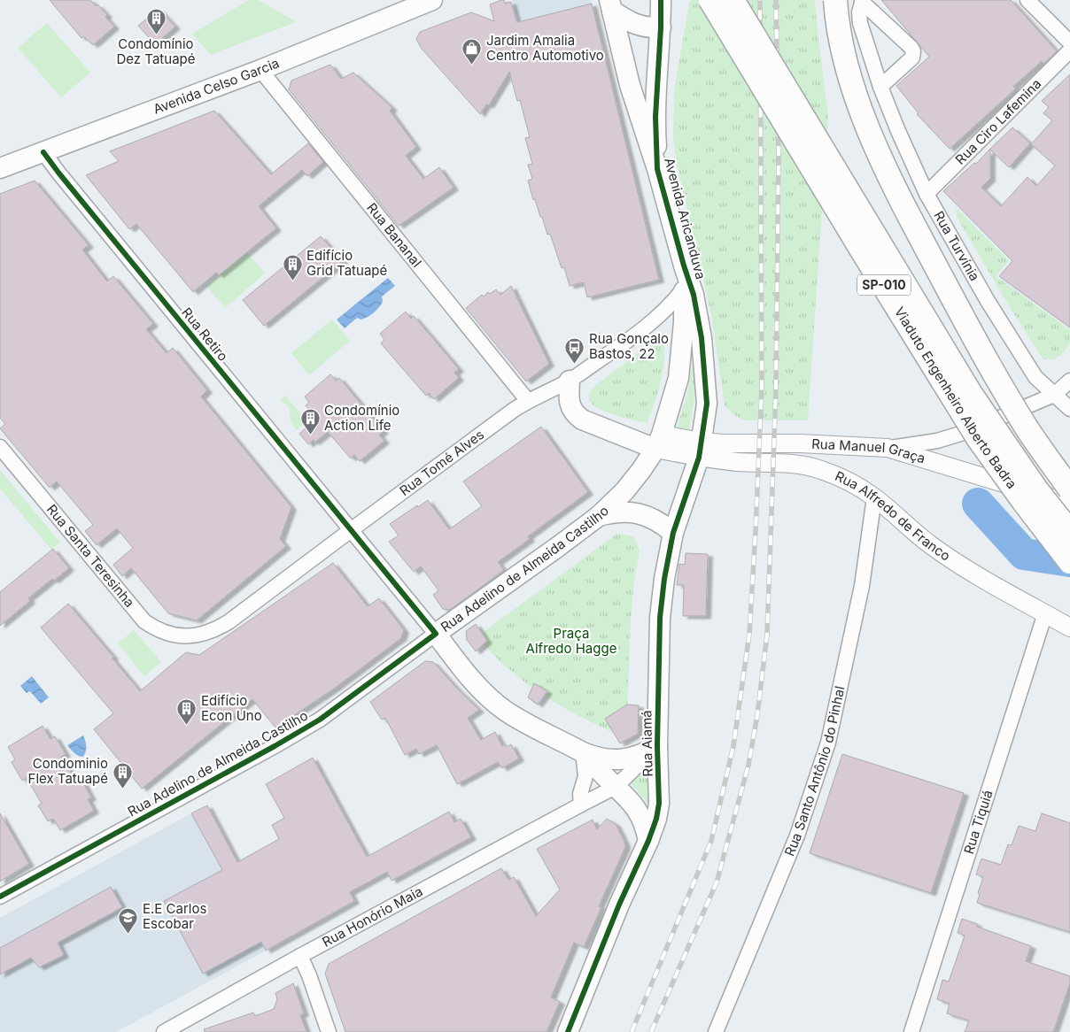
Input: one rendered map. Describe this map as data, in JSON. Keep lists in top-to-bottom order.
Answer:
{
  "streets": {
    "highway": ["SP-010", "Viaduto Engenheiro Alberto Badra"],
    "main road": [
      "Avenida Celso Garcia",
      "Avenida Aricanduva",
      "Rua Adelino de Almeida Castilho",
      "Rua Aiamá"
    ],
    "street": [
      "Rua Ciro Lafemina",
      "Rua Bananal",
      "Rua Turvínia",
      "Rua Retiro",
      "Rua Manuel Graça",
      "Rua Tomé Alves",
      "Rua Alfredo de Franco",
      "Rua Santa Teresinha",
      "Rua Santo Antônio do Pinhal",
      "Rua Tiquiá",
      "Rua Honório Maia"
    ]
  },
  "crossings": [
    ["Avenida Celso Garcia", "Rua Bananal"],
    ["Avenida Celso Garcia", "Rua Retiro"],
    ["Rua Ciro Lafemina", "Rua Turvínia"],
    ["Avenida Aricanduva", "Rua Manuel Graça"],
    ["Avenida Aricanduva", "Rua Tomé Alves"],
    ["Avenida Aricanduva", "Rua Alfredo de Franco"],
    ["Avenida Aricanduva", "Rua Adelino de Almeida Castilho"],
    ["Avenida Aricanduva", "Rua Aiamá"],
    ["Rua Bananal", "Rua Tomé Alves"],
    ["Rua Retiro", "Rua Tomé Alves"],
    ["Rua Retiro", "Rua Adelino de Almeida Castilho"],
    ["Rua Manuel Graça", "Rua Alfredo de Franco"],
    ["Rua Manuel Graça", "Rua Adelino de Almeida Castilho"],
    ["Rua Manuel Graça", "Rua Aiamá"],
    ["Rua Tomé Alves", "Rua Santa Teresinha"],
    ["Rua Alfredo de Franco", "Rua Aiamá"],
    ["Rua Alfredo de Franco", "Rua Santo Antônio do Pinhal"],
    ["Rua Alfredo de Franco", "Rua Tiquiá"],
    ["Rua Aiamá", "Rua Honório Maia"]
  ],
  "parks": ["Praça Alfredo Hagge"],
  "places": {
    "building": [
      "Condomínio Dez Tatuapé",
      "Edifício Grid Tatuapé",
      "Condomínio Action Life",
      "Edifício Econ Uno",
      "Condominio Flex Tatuapé"
    ],
    "shop": ["Jardim Amalia Centro Automotivo"],
    "bus stop": ["Rua Gonçalo Bastos, 22"],
    "school or university": ["E.E Carlos Escobar"]
  }
}
